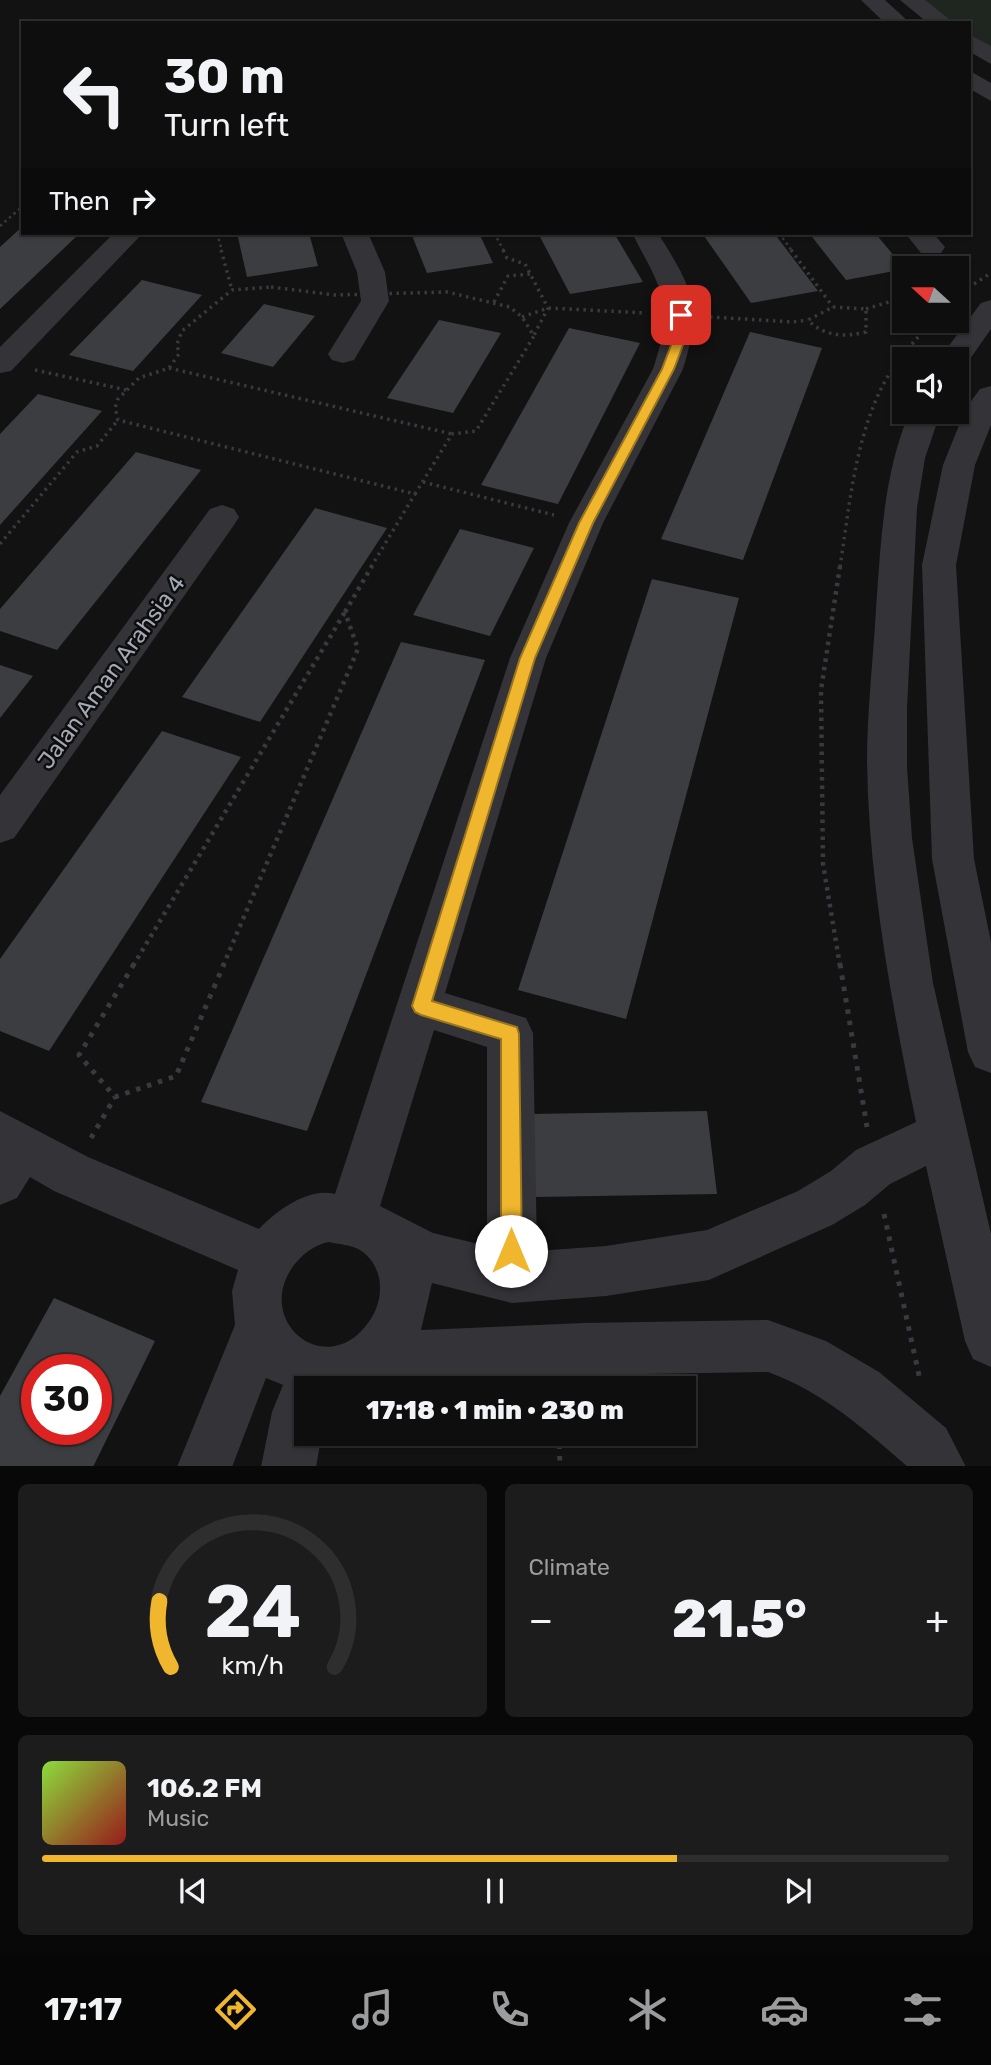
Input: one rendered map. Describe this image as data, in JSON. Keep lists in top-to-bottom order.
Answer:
{
  "streets": {
    "street": ["Jalan Aman Arahsia 4"]
  },
  "north": "left",
  "page": {
    "turn": ["30 m", "Turn left"],
    "then": "Then",
    "limit": "30",
    "trip": "17:18 · 1 min · 230 m",
    "tile": "Climate",
    "heat": ["−", "21.5°", "+"],
    "song": ["106.2 FM", "Music"],
    "tabs": "17:17",
    "gauge": ["24", "km/h"]
  }
}
